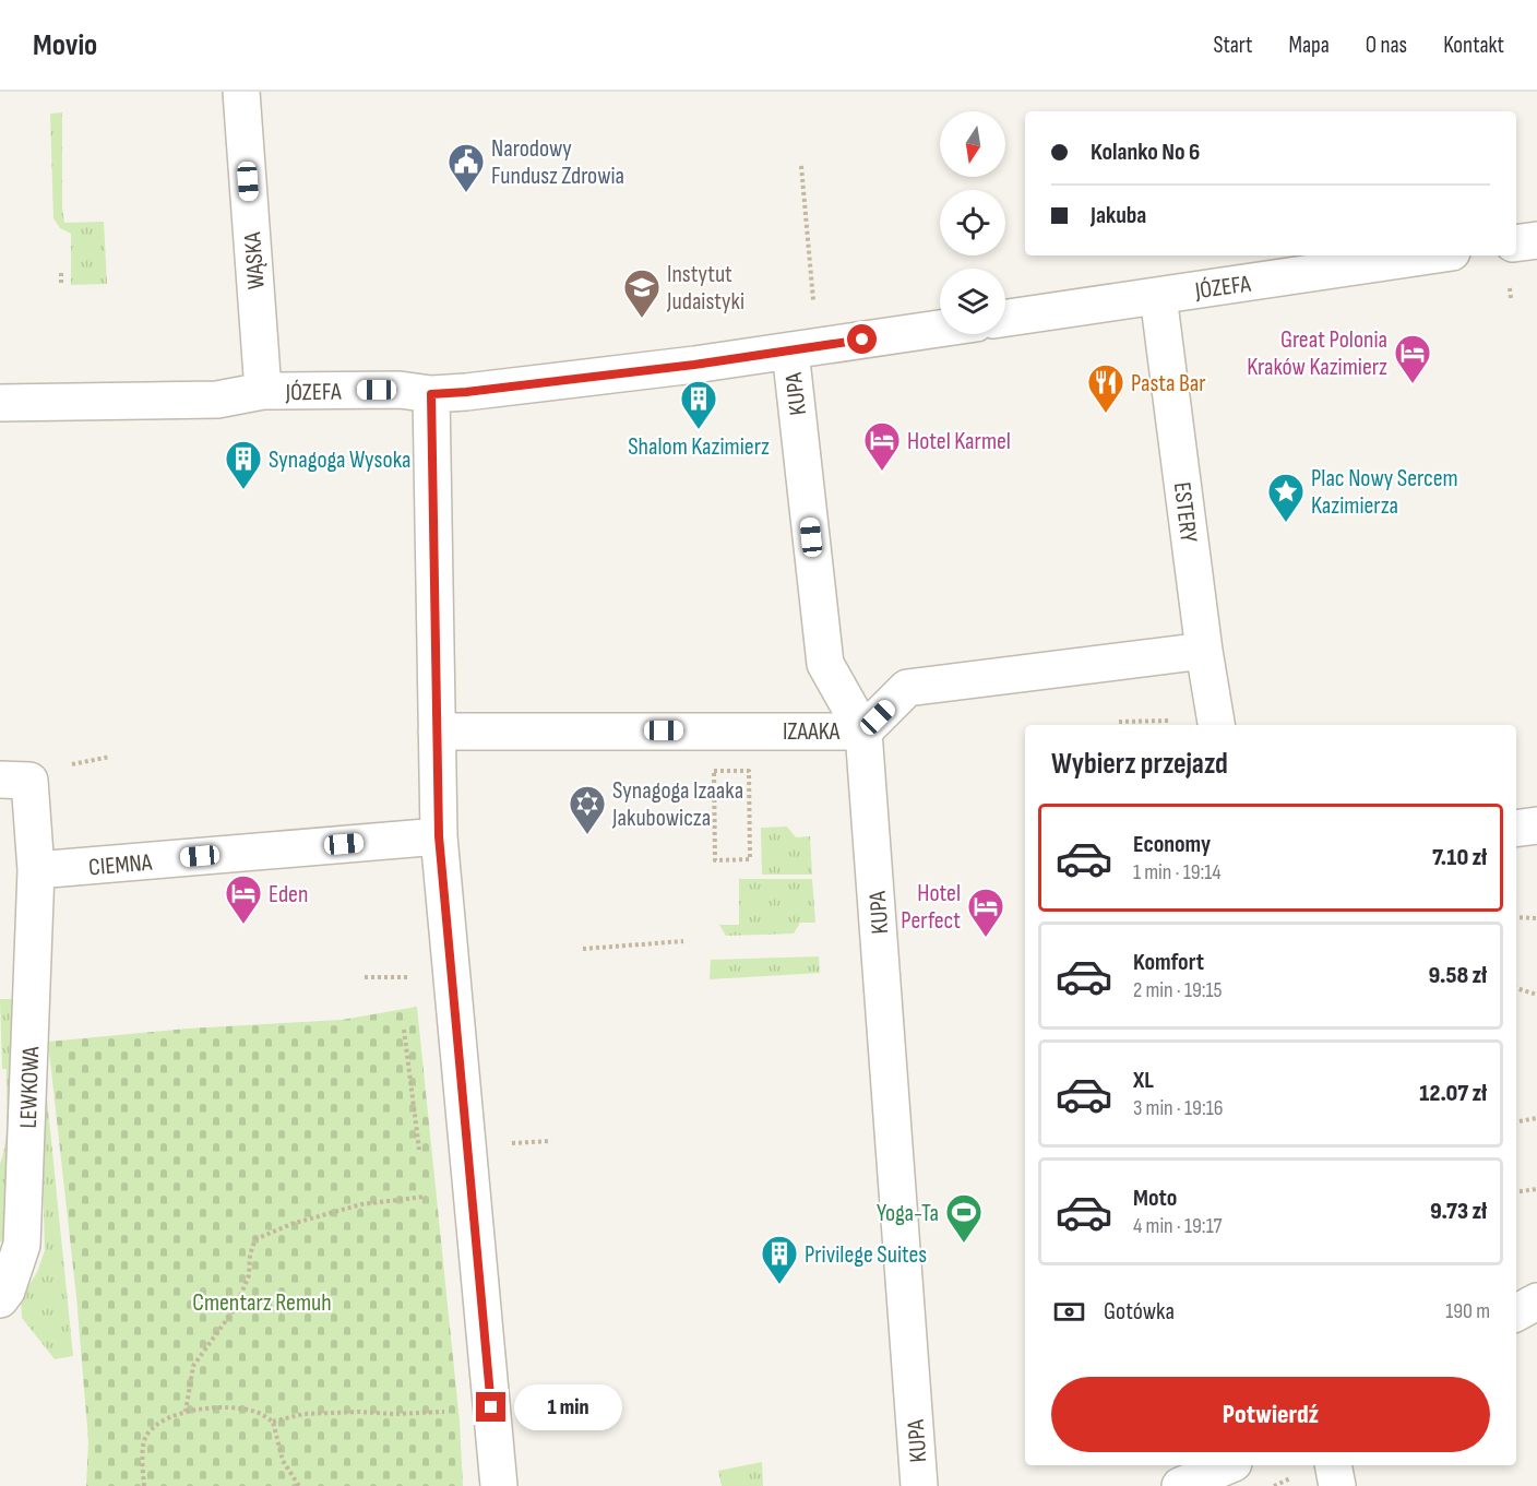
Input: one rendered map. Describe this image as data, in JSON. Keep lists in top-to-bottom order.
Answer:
{
  "streets": {
    "street": [
      "WĄSKA",
      "JÓZEFA",
      "KUPA",
      "ESTERY",
      "IZAAKA",
      "CIEMNA",
      "LEWKOWA"
    ]
  },
  "crossings": [
    ["WĄSKA", "JÓZEFA"],
    ["JÓZEFA", "KUPA"],
    ["JÓZEFA", "ESTERY"],
    ["KUPA", "IZAAKA"],
    ["ESTERY", "IZAAKA"],
    ["CIEMNA", "LEWKOWA"]
  ],
  "parks": ["Cmentarz Remuh"],
  "places": {
    "public building": ["Narodowy Fundusz Zdrowia"],
    "school or university": ["Instytut Judaistyki"],
    "hotel": [
      "Great Polonia Kraków Kazimierz",
      "Hotel Karmel",
      "Eden",
      "Hotel Perfect"
    ],
    "restaurant": ["Pasta Bar"],
    "building": ["Shalom Kazimierz", "Synagoga Wysoka", "Privilege Suites"],
    "place": ["Plac Nowy Sercem Kazimierza"],
    "synagogue": ["Synagoga Izaaka Jakubowicza"],
    "sports": ["Yoga-Ta"]
  },
  "north": "bottom",
  "page": {
    "header": "Movio",
    "nav": [
      "Start",
      "Mapa",
      "O nas",
      "Kontakt"
    ],
    "banner": ["Kolanko No 6", "Jakuba"],
    "heading": "Wybierz przejazd",
    "list": [
      {
        "name": "Economy",
        "note": "1 min · 19:14",
        "value": "7.10 zł"
      },
      {
        "name": "Komfort",
        "note": "2 min · 19:15",
        "value": "9.58 zł"
      },
      {
        "name": "XL",
        "note": "3 min · 19:16",
        "value": "12.07 zł"
      },
      {
        "name": "Moto",
        "note": "4 min · 19:17",
        "value": "9.73 zł"
      }
    ],
    "pay": ["Gotówka", "190 m"],
    "buttons": "Potwierdź",
    "bubble": "1 min"
  }
}
